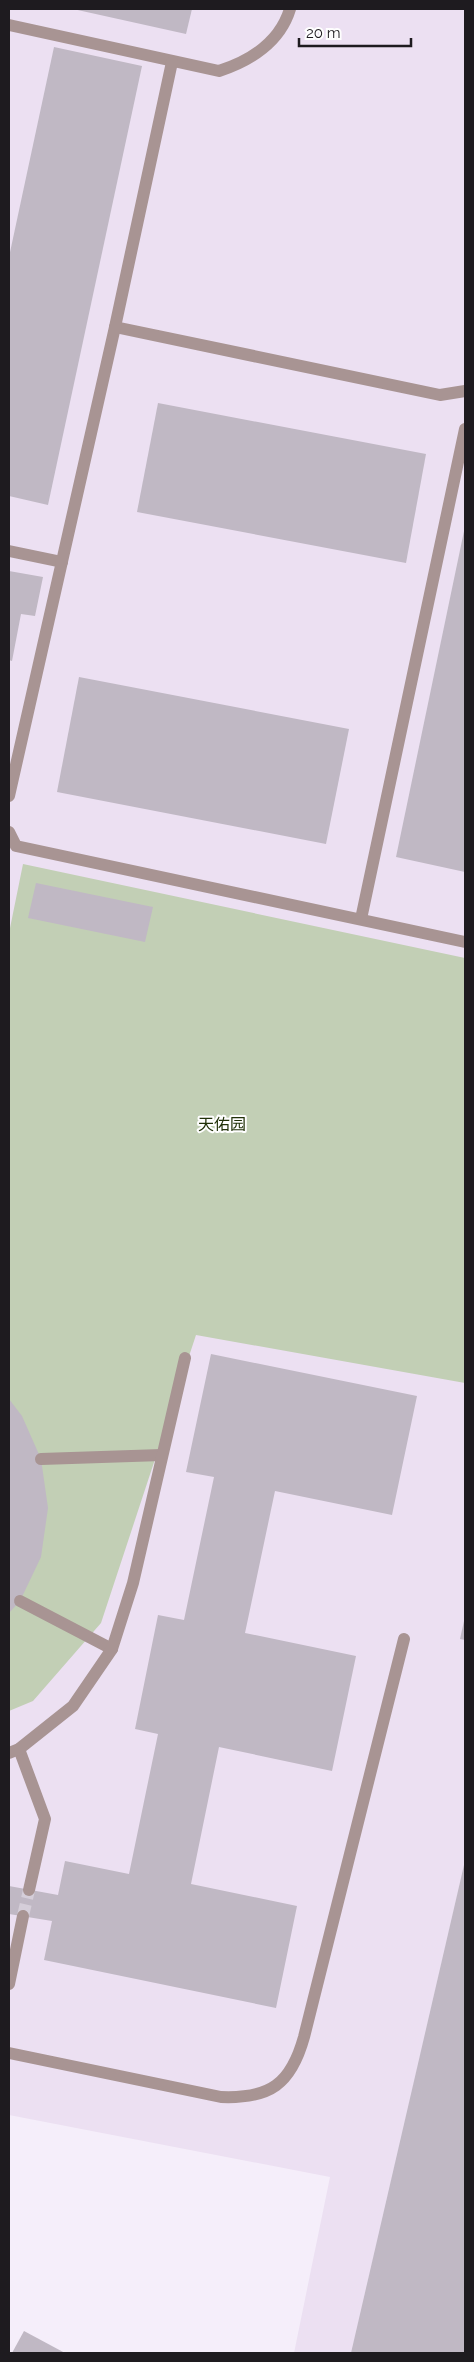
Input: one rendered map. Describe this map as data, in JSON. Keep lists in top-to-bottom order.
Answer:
{
  "parks": ["天佑园"],
  "scale_bar": "20 m"
}
